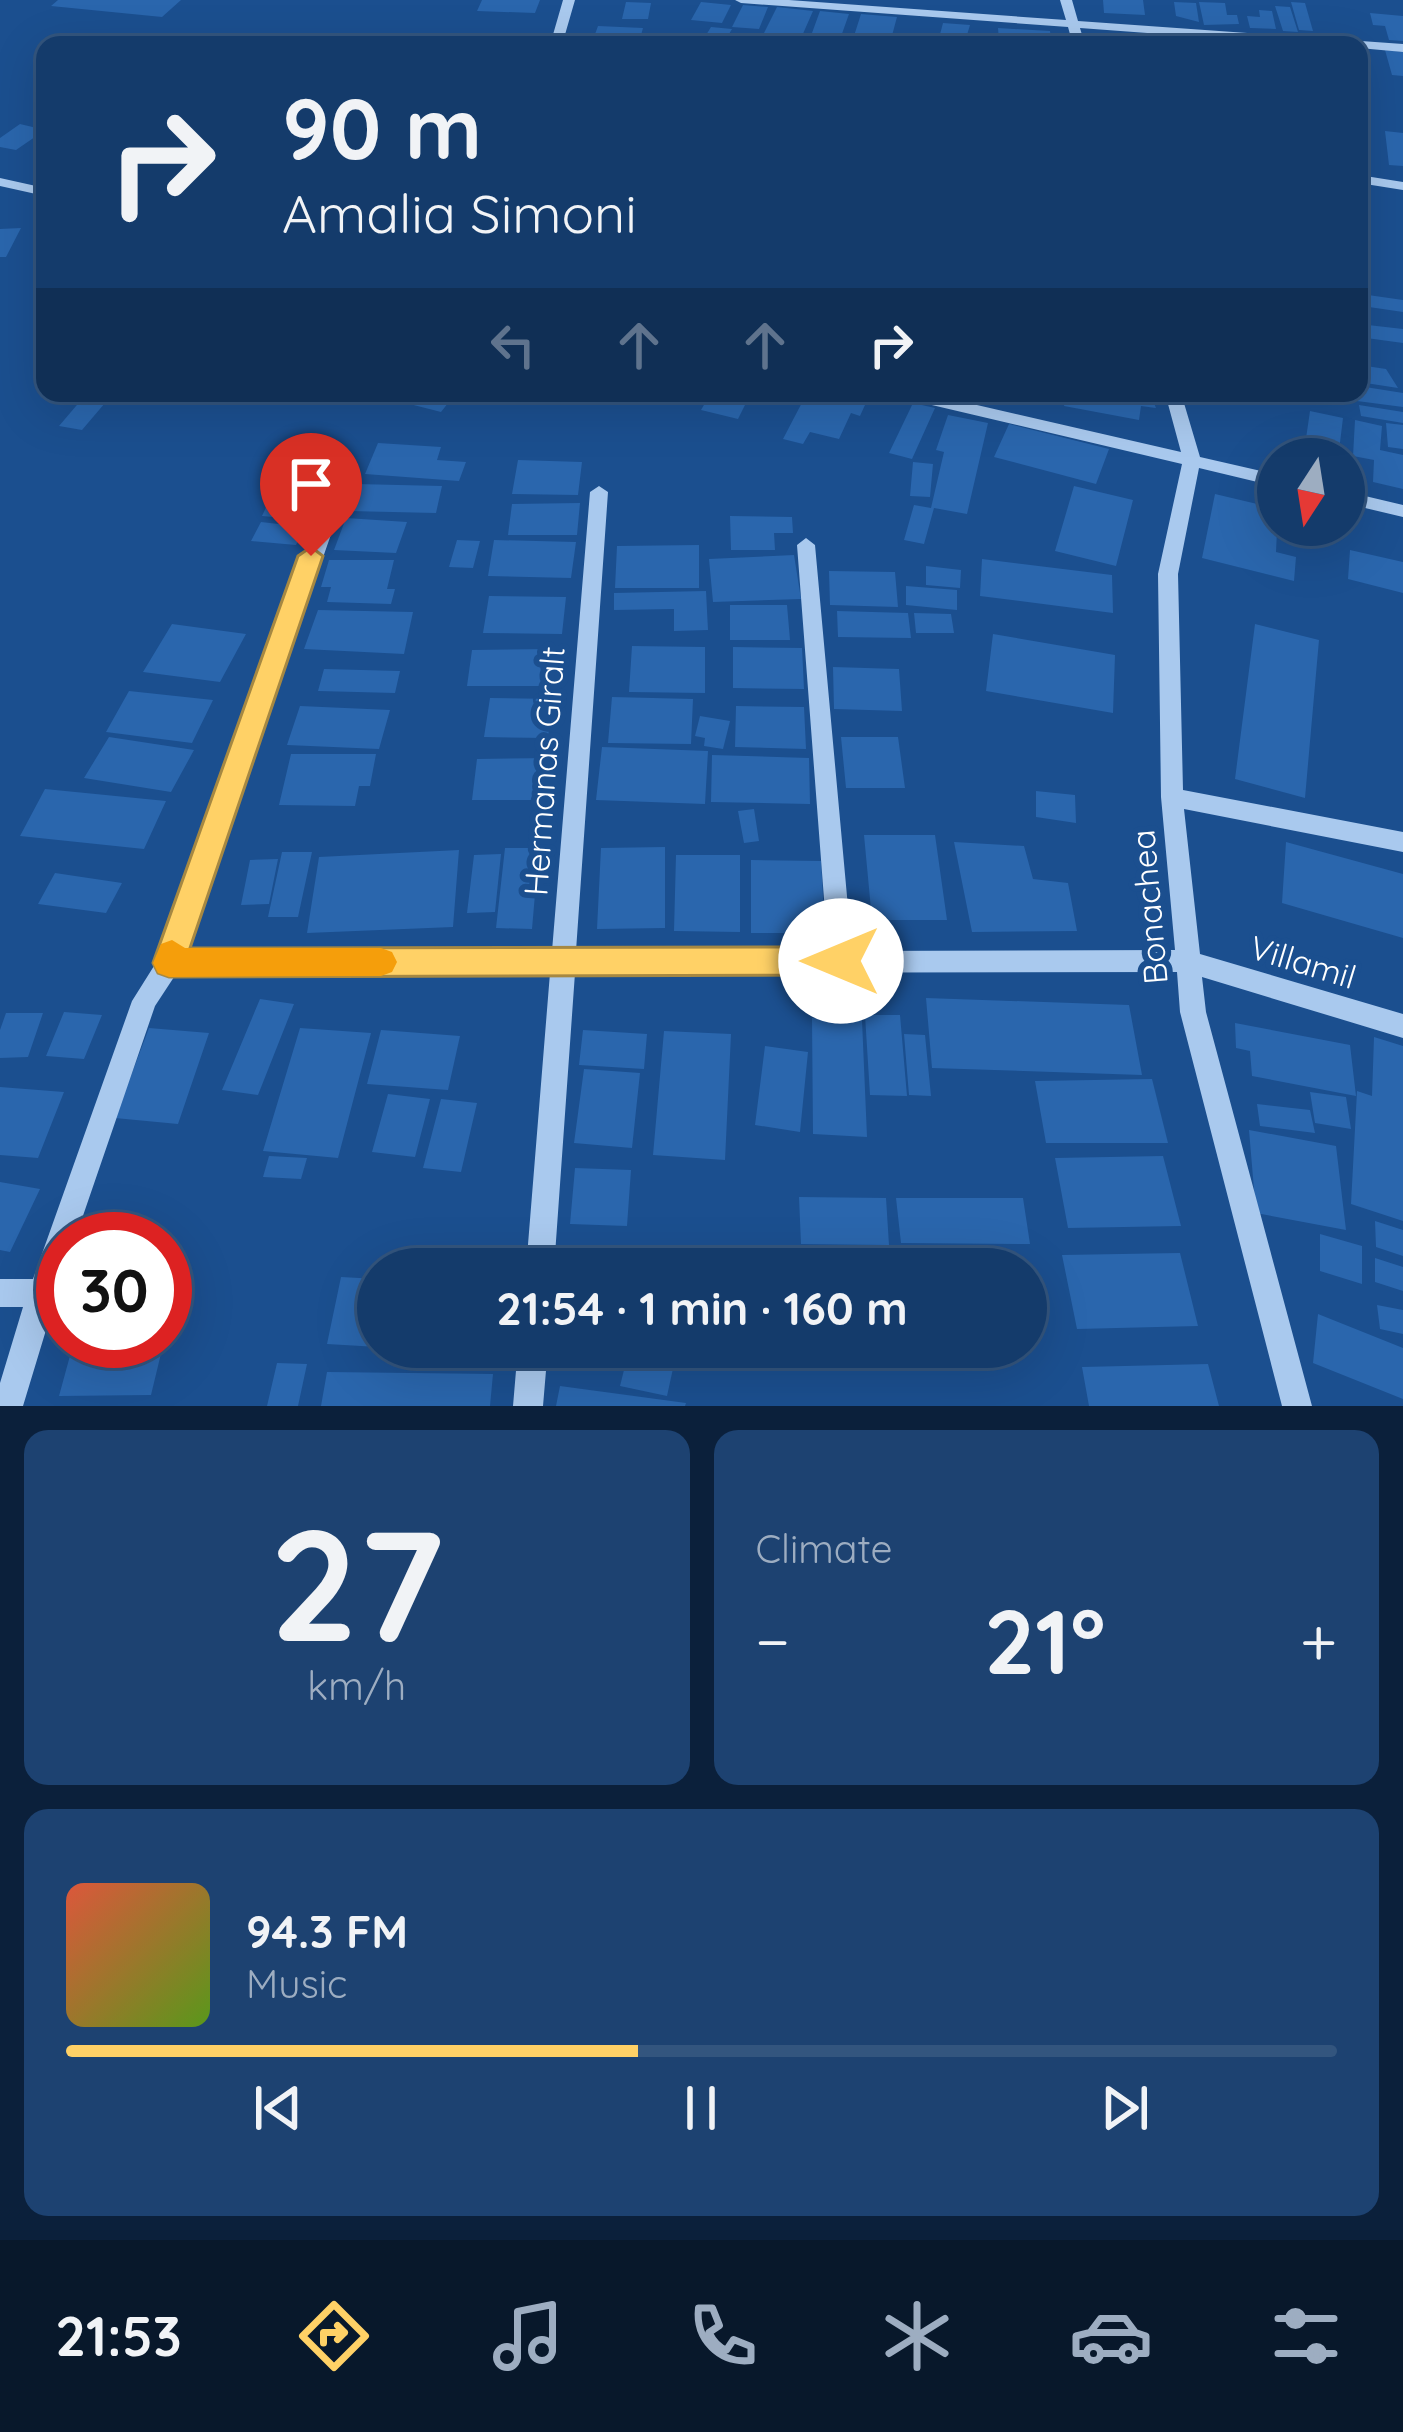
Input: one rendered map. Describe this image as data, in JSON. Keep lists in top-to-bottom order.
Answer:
{
  "streets": {
    "street": ["Hermanas Giralt", "Bonachea", "Villamil"]
  },
  "crossings": [
    ["Hermanas Giralt", "Villamil"],
    ["Bonachea", "Villamil"]
  ],
  "north": "bottom",
  "page": {
    "turn": ["90 m", "Amalia Simoni"],
    "limit": "30",
    "trip": "21:54 · 1 min · 160 m",
    "tile": [
      ["27", "km/h"],
      "Climate"
    ],
    "heat": ["−", "21°", "+"],
    "song": ["94.3 FM", "Music"],
    "tabs": "21:53"
  }
}
